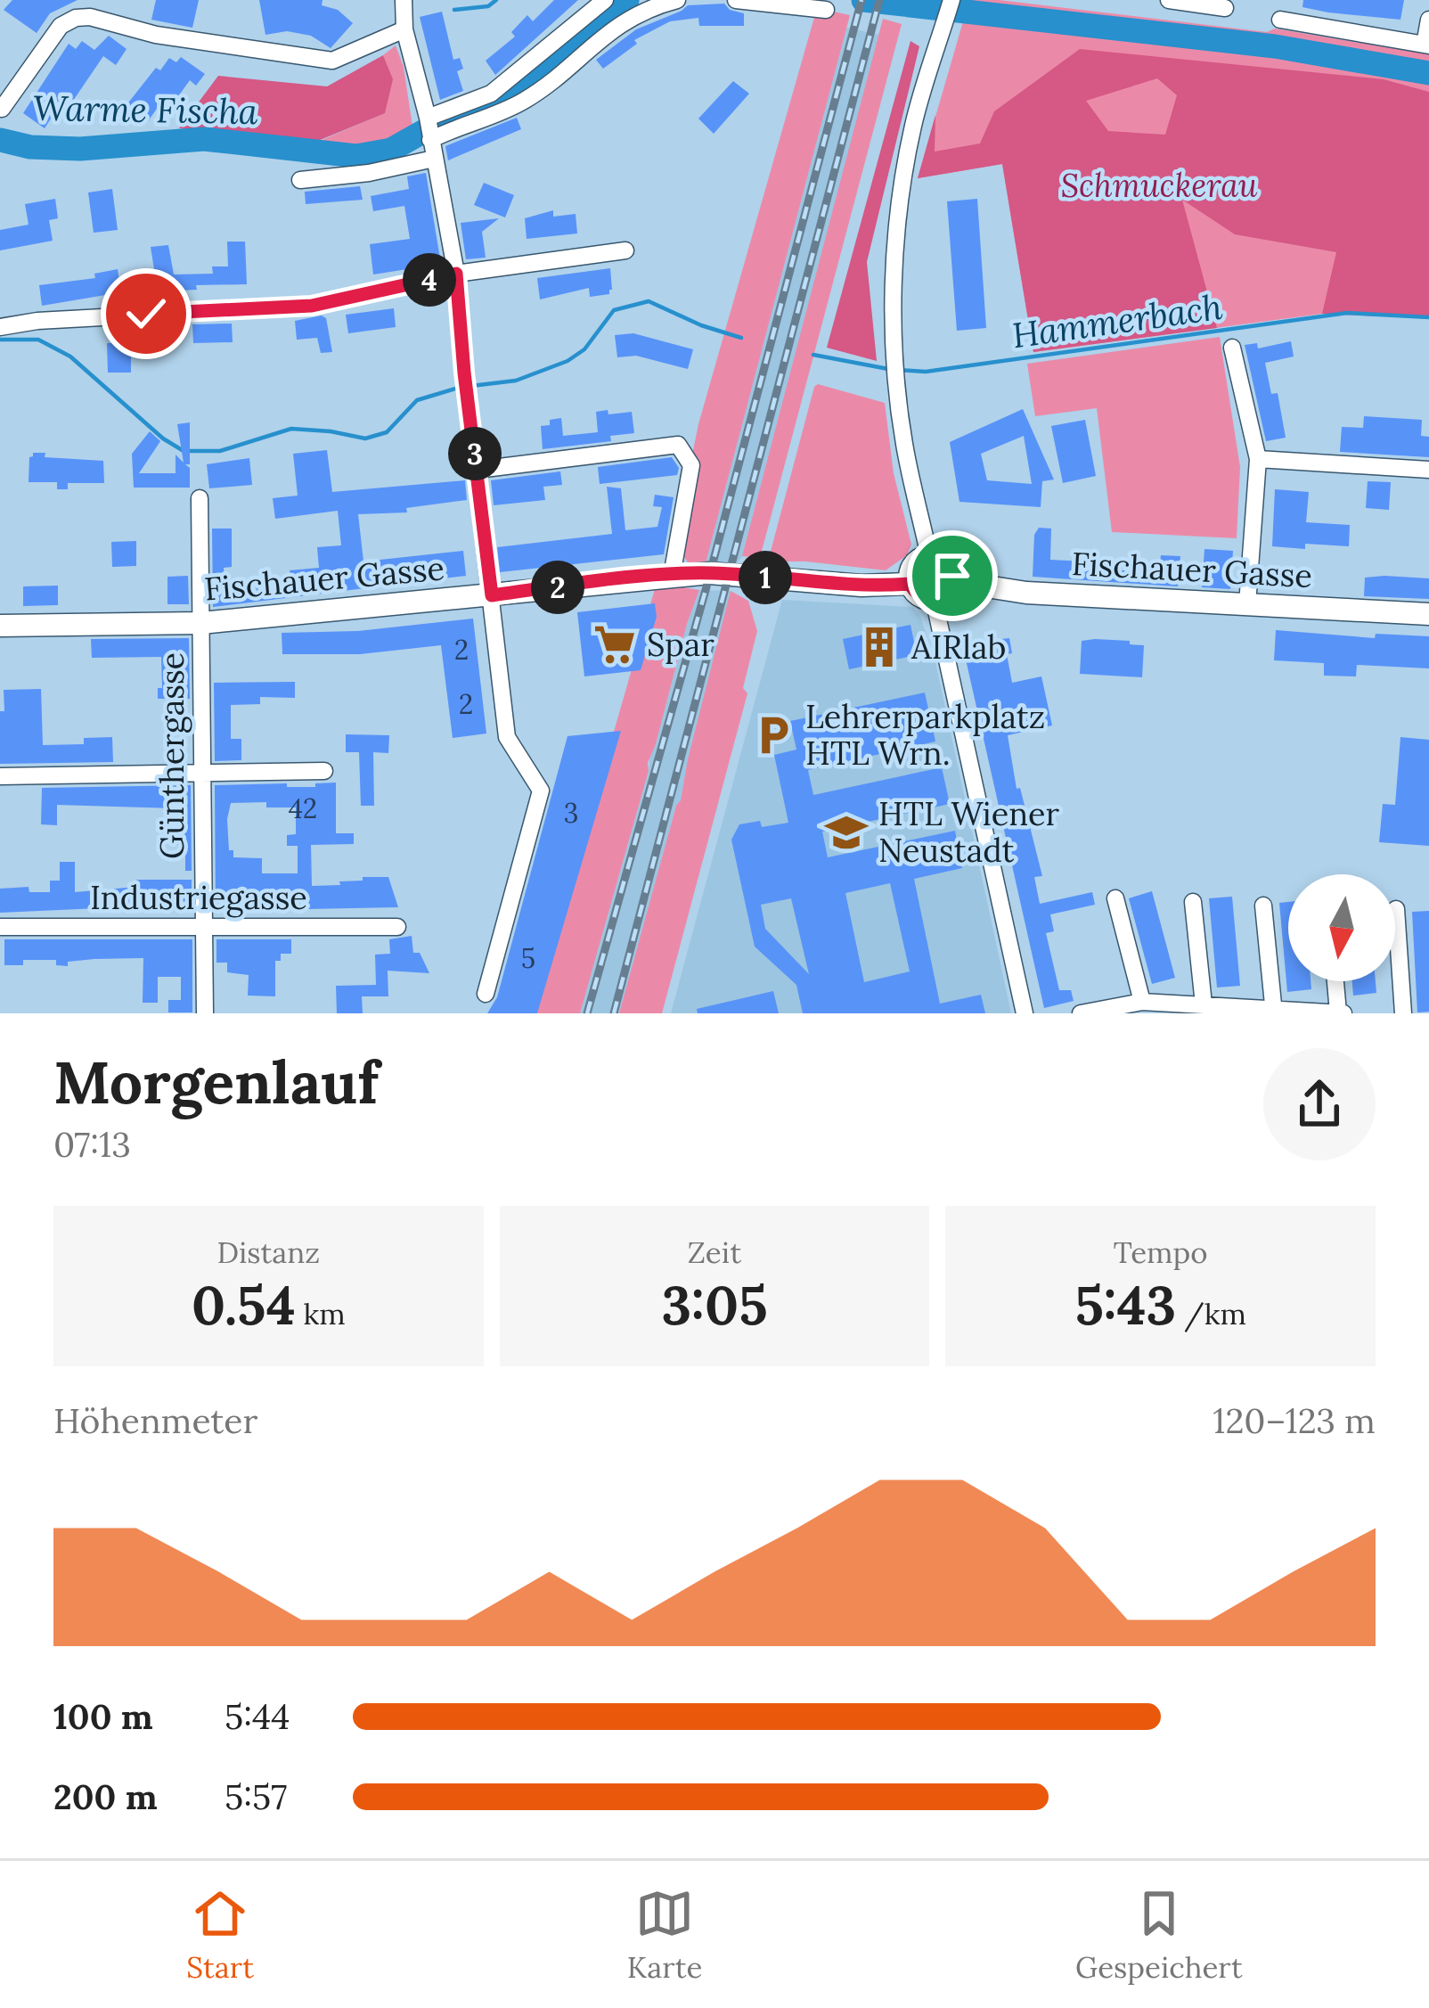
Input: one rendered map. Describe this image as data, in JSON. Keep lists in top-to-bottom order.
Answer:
{
  "streets": {
    "main road": ["Fischauer Gasse"],
    "street": ["Günthergasse", "Industriegasse"]
  },
  "crossings": [
    ["Fischauer Gasse", "Günthergasse"],
    ["Günthergasse", "Industriegasse"]
  ],
  "water": ["Warme Fischa", "Hammerbach"],
  "parks": ["Schmuckerau"],
  "places": {
    "supermarket": ["Spar"],
    "building": ["AIRlab"],
    "parking": ["Lehrerparkplatz HTL Wrn."],
    "school or university": ["HTL Wiener Neustadt"]
  },
  "house_numbers": [
    "2",
    "2",
    "42",
    "3",
    "5"
  ],
  "north": "bottom",
  "page": {
    "pins": [
      "4",
      "3",
      "1",
      "2"
    ],
    "heading": ["Morgenlauf", "07:13"],
    "stats": [
      ["Distanz", "0.54 km"],
      ["Zeit", "3:05"],
      ["Tempo", "5:43 /km"]
    ],
    "chart": ["Höhenmeter", "120–123 m"],
    "list": [
      {
        "name": "100 m",
        "note": "5:44"
      },
      {
        "name": "200 m",
        "note": "5:57"
      }
    ],
    "tabs": ["Start", "Karte", "Gespeichert"]
  }
}
